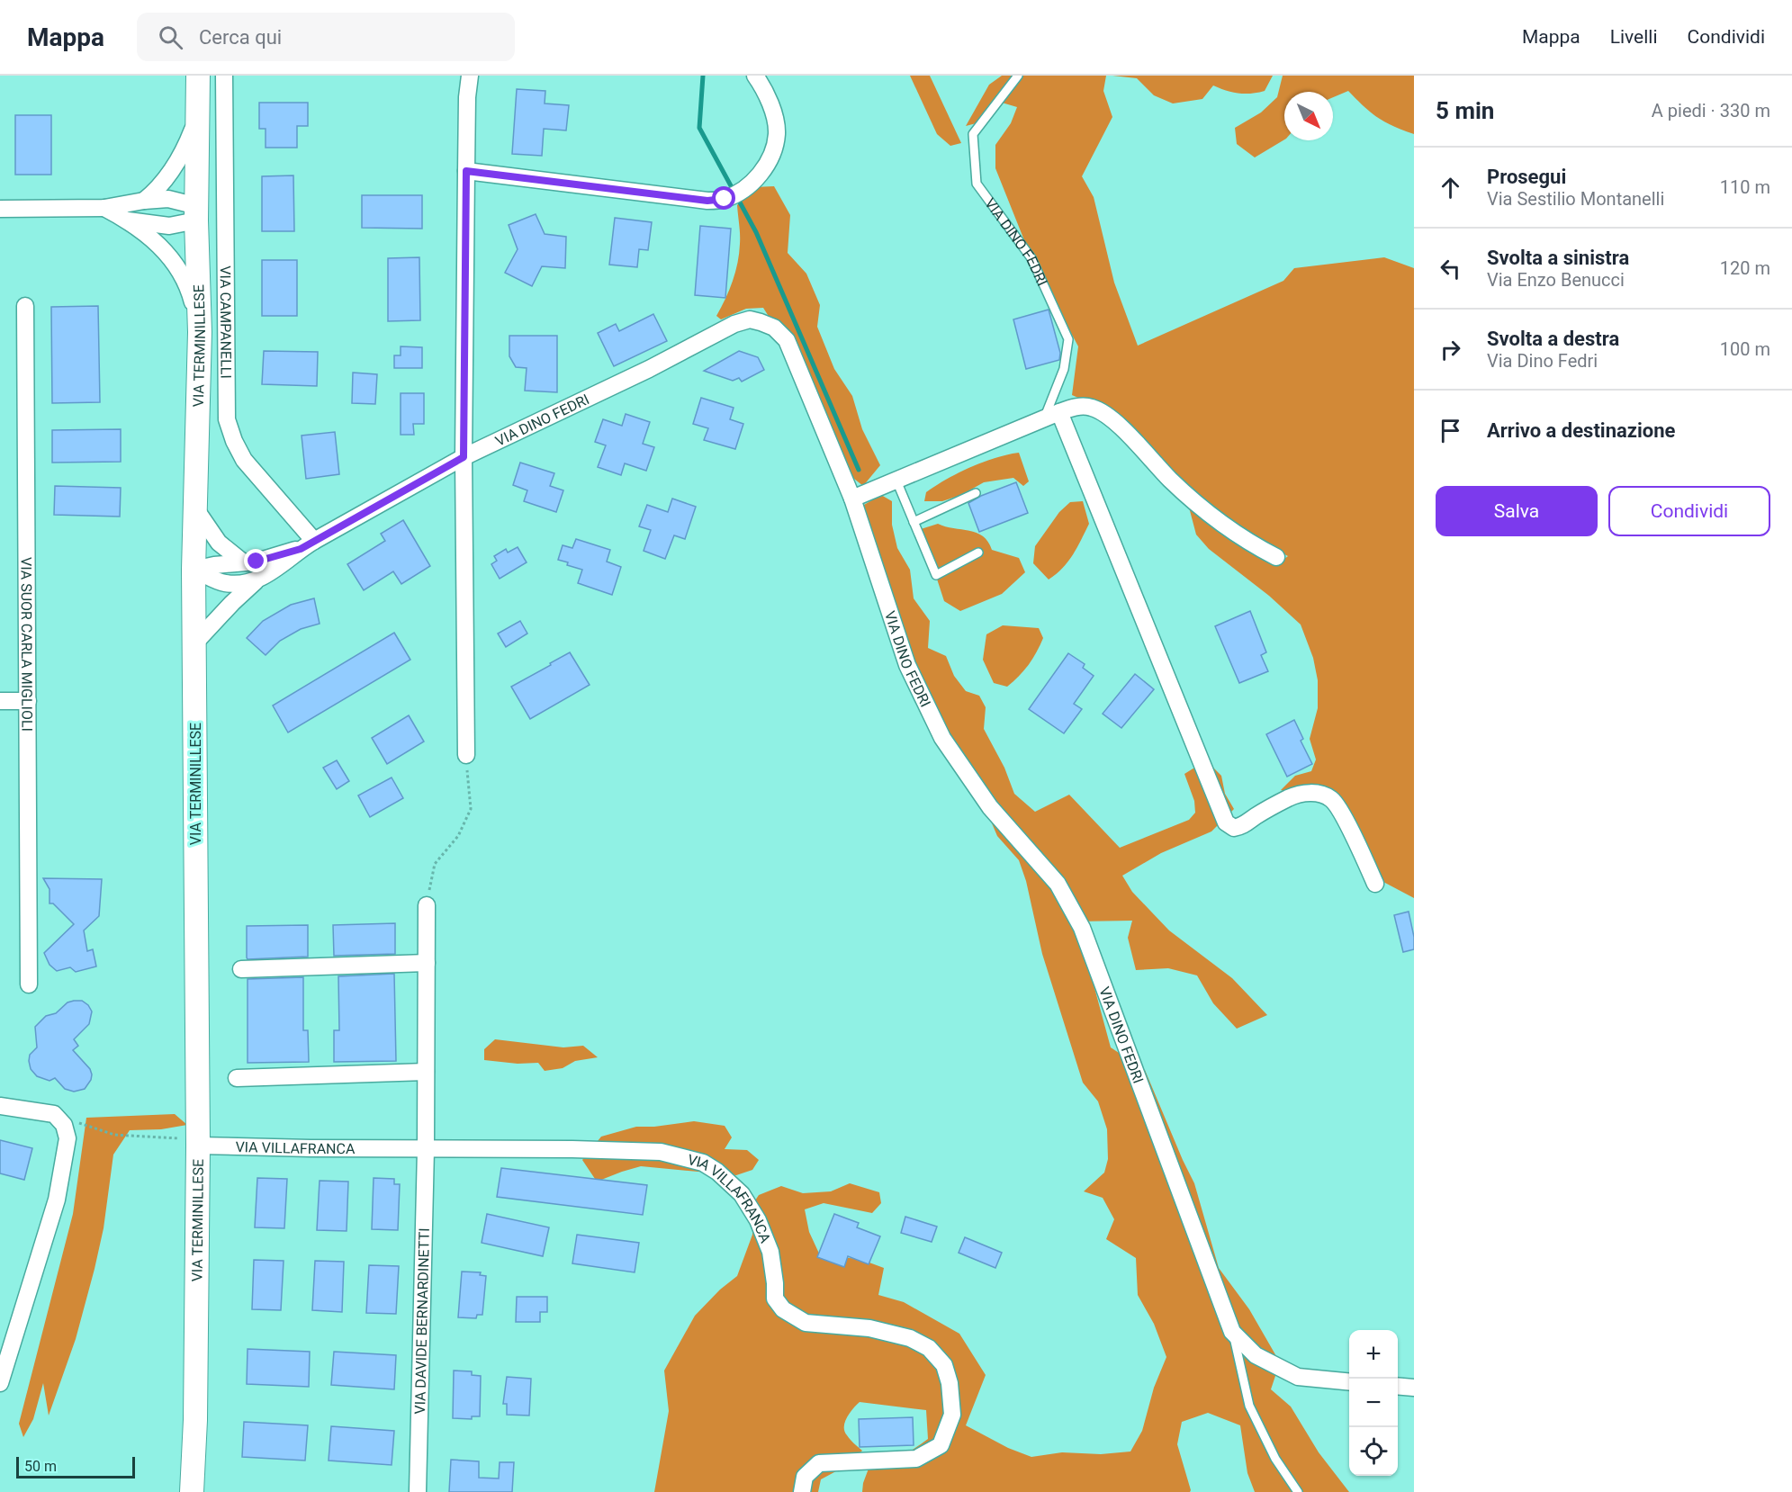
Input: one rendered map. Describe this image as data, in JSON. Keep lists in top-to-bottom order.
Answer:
{
  "streets": {
    "main road": ["VIA TERMINILLESE"],
    "street": [
      "VIA DINO FEDRI",
      "VIA CAMPANELLI",
      "VIA SUOR CARLA MIGLIOLI",
      "VIA VILLAFRANCA",
      "VIA DAVIDE BERNARDINETTI"
    ]
  },
  "crossings": [
    ["VIA DINO FEDRI", "VIA CAMPANELLI"],
    ["VIA DINO FEDRI", "VIA TERMINILLESE"],
    ["VIA TERMINILLESE", "VIA VILLAFRANCA"],
    ["VIA VILLAFRANCA", "VIA DAVIDE BERNARDINETTI"]
  ],
  "scale_bar": "50 m",
  "north": "bottom right",
  "page": {
    "header": "Mappa",
    "search": "Cerca qui",
    "nav": ["Mappa", "Livelli", "Condividi"],
    "heading": ["5 min", "A piedi · 330 m"],
    "list": [
      ["Prosegui", "Via Sestilio Montanelli", "110 m"],
      ["Svolta a sinistra", "Via Enzo Benucci", "120 m"],
      ["Svolta a destra", "Via Dino Fedri", "100 m"],
      "Arrivo a destinazione"
    ],
    "buttons": ["Salva", "Condividi"],
    "map_buttons": ["+", "−"],
    "scale": "50 m"
  }
}
